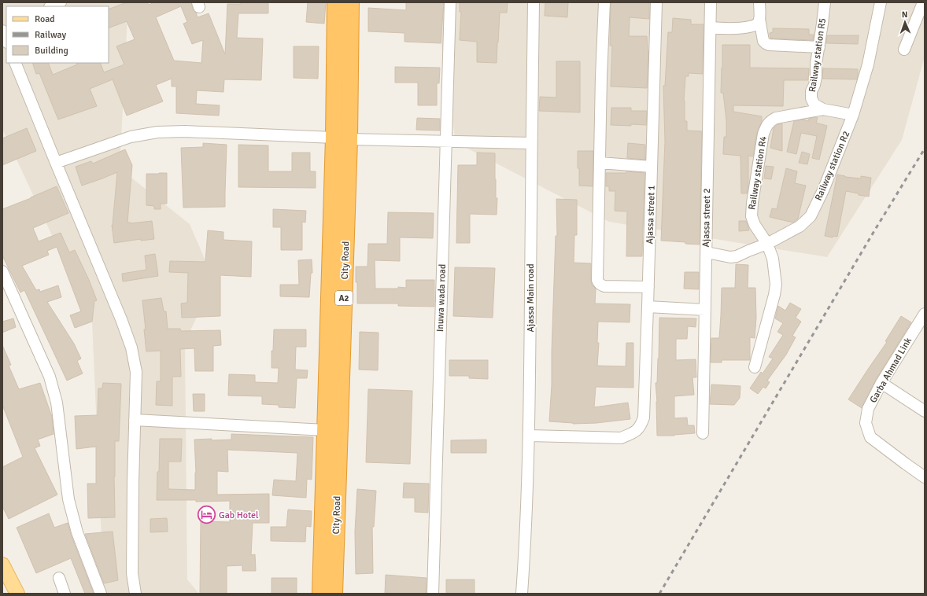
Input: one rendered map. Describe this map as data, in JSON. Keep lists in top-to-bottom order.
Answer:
{
  "streets": {
    "highway": ["City Road", "A2"],
    "street": [
      "Railway station R5",
      "Railway station R2",
      "Railway station R4",
      "Ajassa street 1",
      "Ajassa street 2",
      "Inuwa wada road",
      "Ajassa Main road",
      "Garba Ahmad Link"
    ]
  },
  "crossings": [
    ["Railway station R5", "Railway station R4"],
    ["Railway station R2", "Railway station R4"],
    ["Railway station R2", "Ajassa street 2"],
    ["Ajassa street 1", "Ajassa Main road"]
  ],
  "places": {
    "hotel": ["Gab Hotel"]
  },
  "legend": ["Road", "Railway", "Building"],
  "north": "top"
}
